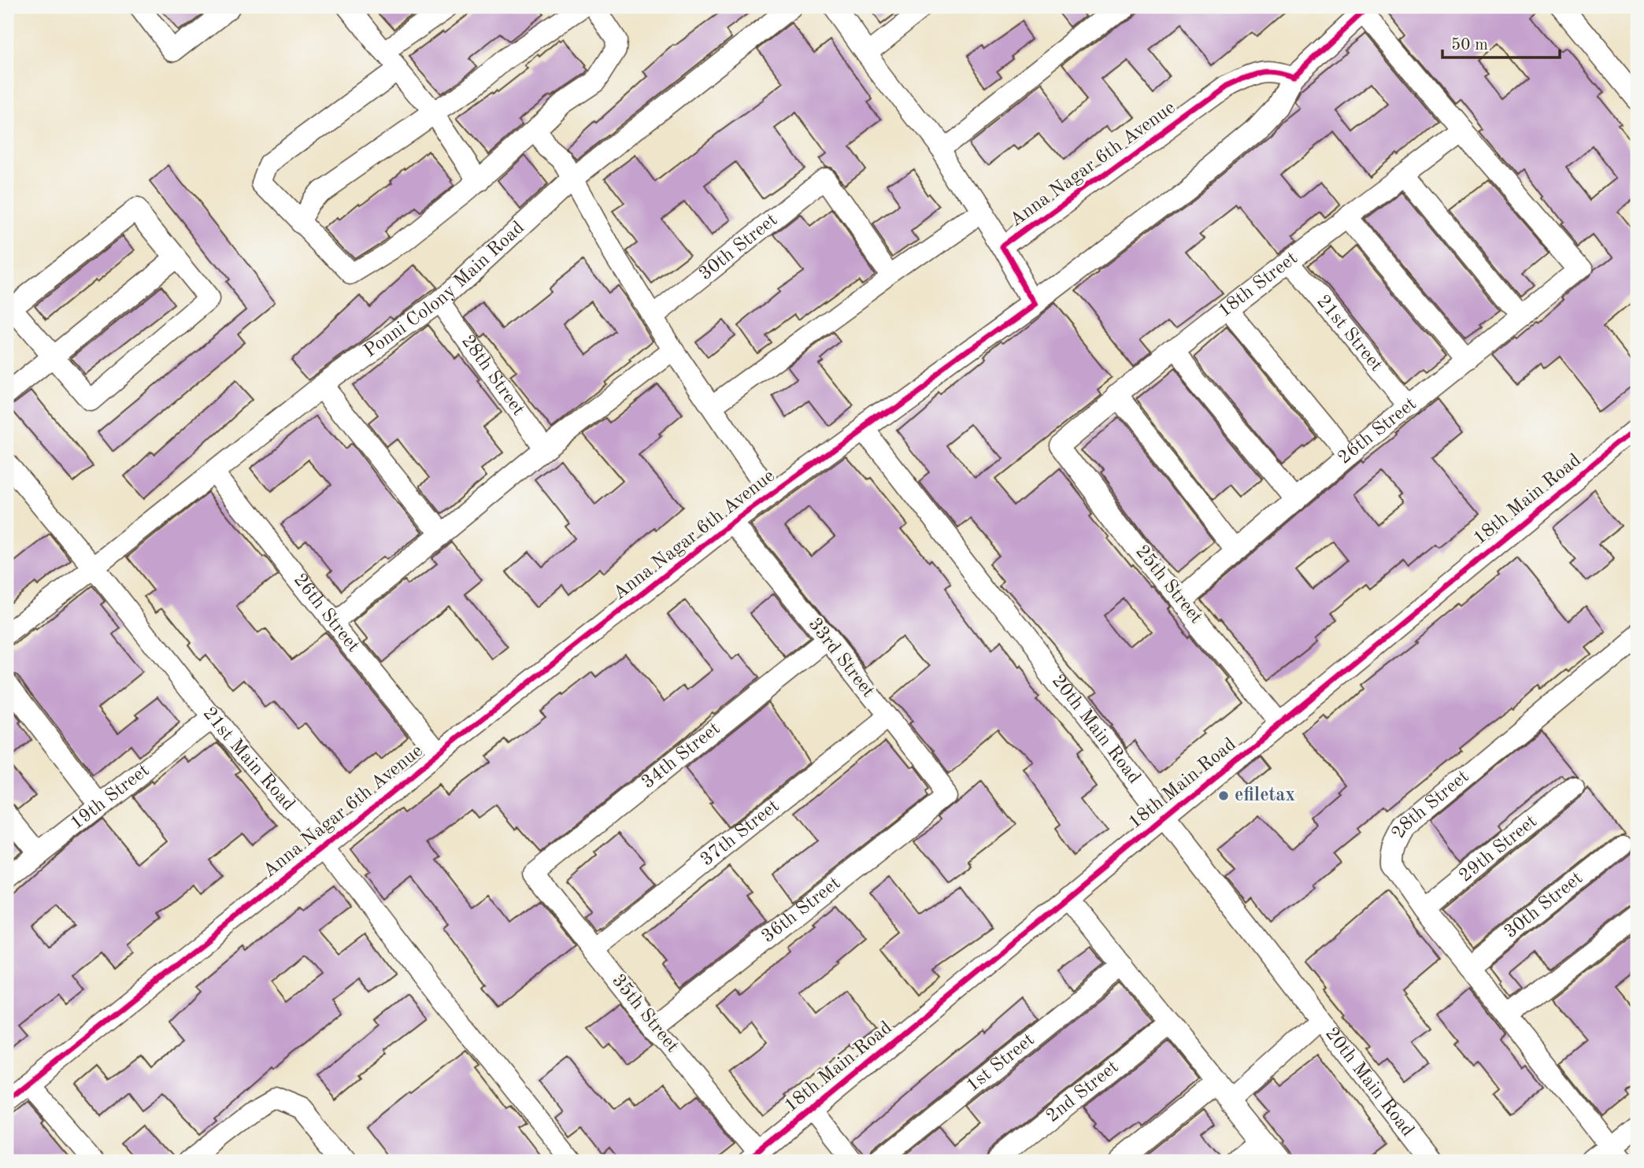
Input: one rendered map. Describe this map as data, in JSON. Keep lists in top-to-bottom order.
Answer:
{
  "streets": {
    "street": [
      "Anna Nagar 6th Avenue",
      "30th Street",
      "18th Street",
      "Ponni Colony Main Road",
      "21st Street",
      "28th Street",
      "26th Street",
      "18th Main Road",
      "25th Street",
      "33rd Street",
      "20th Main Road",
      "34th Street",
      "21st Main Road",
      "19th Street",
      "37th Street",
      "29th Street",
      "36th Street",
      "35th Street",
      "1st Street",
      "2nd Street"
    ]
  },
  "crossings": [
    ["Anna Nagar 6th Avenue", "26th Street"],
    ["Anna Nagar 6th Avenue", "33rd Street"],
    ["Anna Nagar 6th Avenue", "20th Main Road"],
    ["Anna Nagar 6th Avenue", "21st Main Road"],
    ["30th Street", "28th Street"],
    ["18th Street", "21st Street"],
    ["18th Street", "26th Street"],
    ["18th Street", "25th Street"],
    ["Ponni Colony Main Road", "28th Street"],
    ["Ponni Colony Main Road", "26th Street"],
    ["Ponni Colony Main Road", "21st Main Road"],
    ["21st Street", "26th Street"],
    ["28th Street", "29th Street"],
    ["26th Street", "25th Street"],
    ["18th Main Road", "25th Street"],
    ["18th Main Road", "20th Main Road"],
    ["18th Main Road", "35th Street"],
    ["33rd Street", "34th Street"],
    ["33rd Street", "37th Street"],
    ["33rd Street", "36th Street"],
    ["34th Street", "35th Street"],
    ["21st Main Road", "19th Street"],
    ["37th Street", "35th Street"],
    ["36th Street", "35th Street"]
  ],
  "places": ["efiletax"],
  "scale_bar": "50 m"
}
